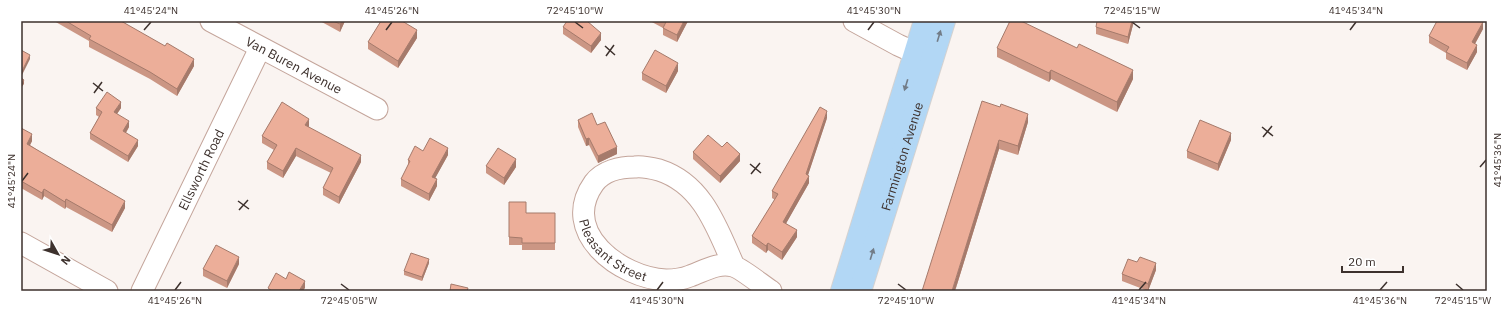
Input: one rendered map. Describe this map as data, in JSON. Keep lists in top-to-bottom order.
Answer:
{
  "streets": {
    "main road": ["Farmington Avenue"],
    "street": ["Van Buren Avenue", "Ellsworth Road", "Pleasant Street"]
  },
  "crossings": [
    ["Van Buren Avenue", "Ellsworth Road"]
  ],
  "scale_bar": "20 m",
  "north": "bottom right",
  "coordinates": [
    "41°45'24\"N",
    "41°45'26\"N",
    "72°45'10\"W",
    "41°45'30\"N",
    "72°45'15\"W",
    "41°45'34\"N",
    "41°45'36\"N",
    "72°45'05\"W"
  ]
}
